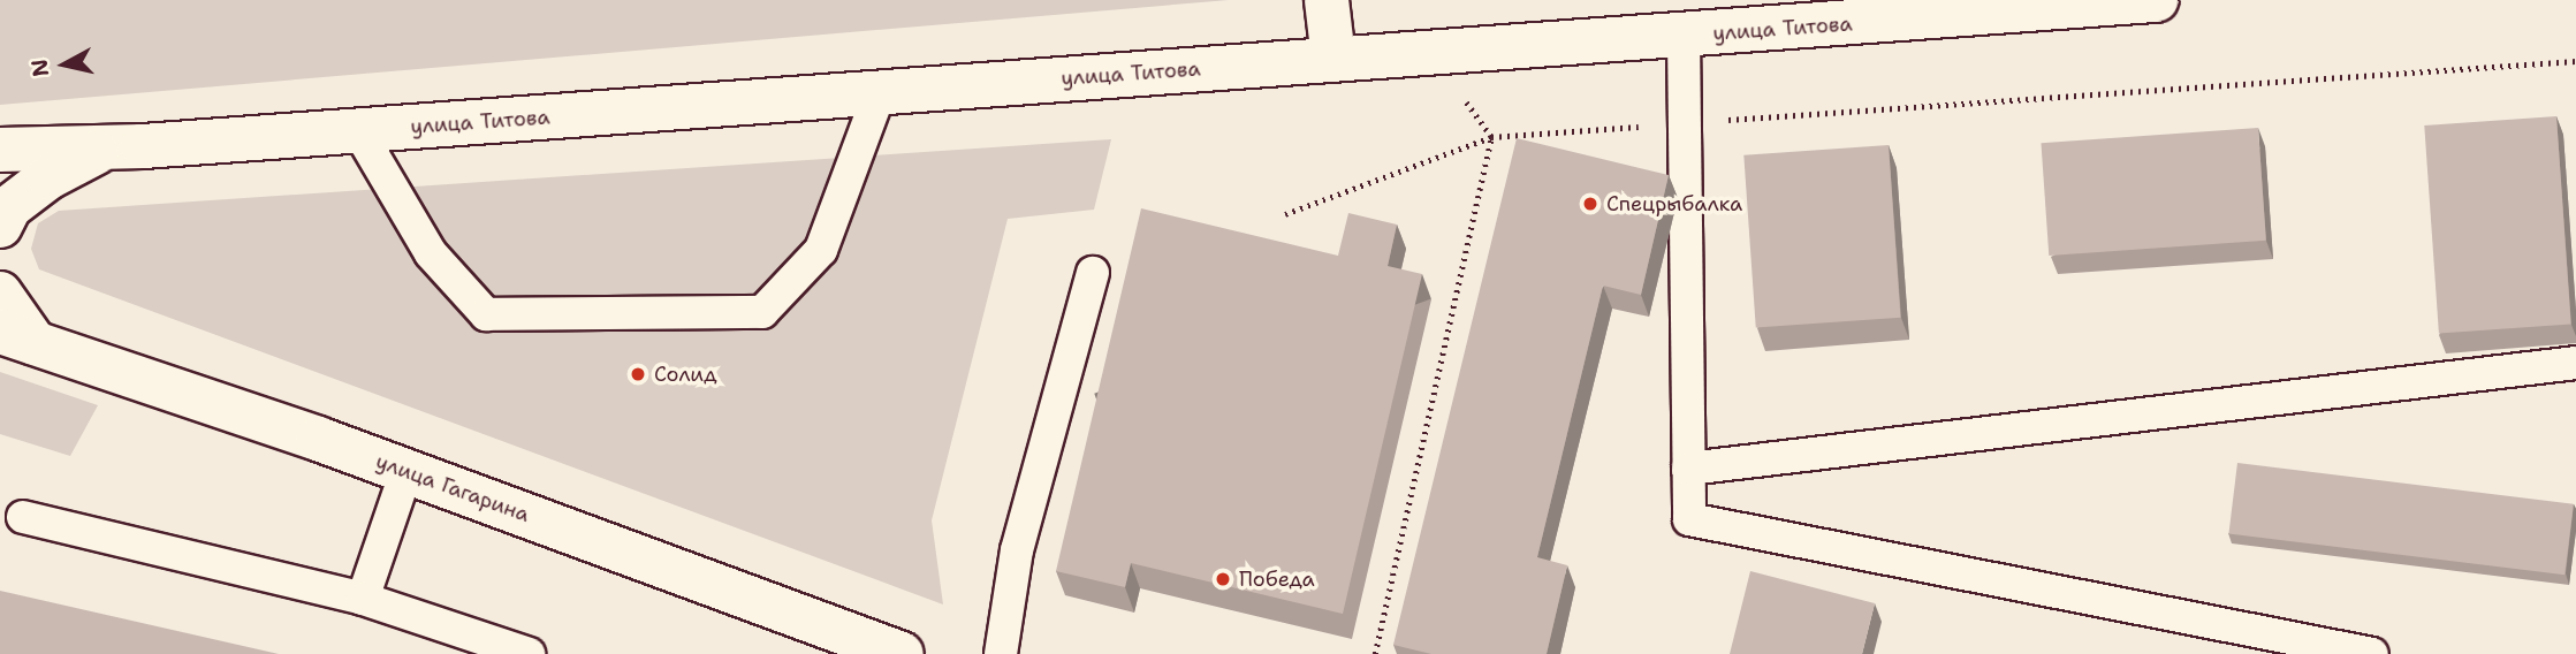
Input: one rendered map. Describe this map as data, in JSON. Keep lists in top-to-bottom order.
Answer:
{
  "streets": {
    "main road": ["улица Титова", "улица Гагарина"]
  },
  "places": ["Спецрыбалка", "Солид", "Победа"],
  "north": "left"
}
